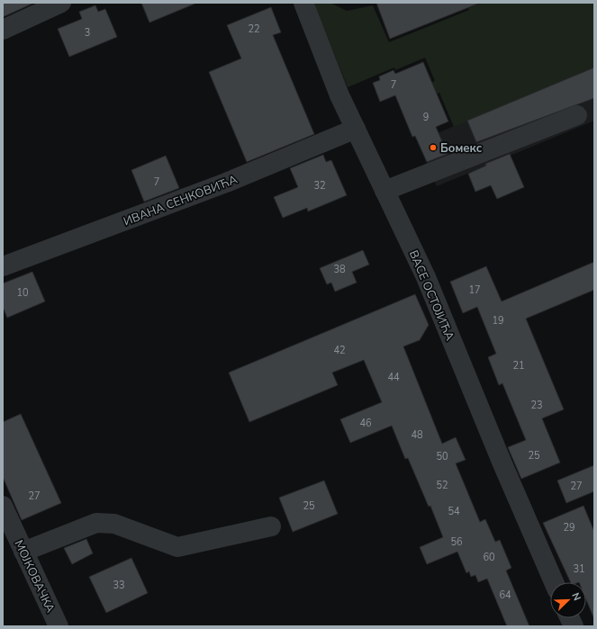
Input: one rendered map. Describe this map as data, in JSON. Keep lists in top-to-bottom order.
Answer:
{
  "streets": {
    "street": ["ИВАНА СЕНКОВИЋА", "ВАСЕ ОСТОЈИЋА", "МОЈКОВАЧКА"]
  },
  "crossings": [
    ["ИВАНА СЕНКОВИЋА", "ВАСЕ ОСТОЈИЋА"]
  ],
  "places": ["Бомекс"],
  "house_numbers": [
    "22",
    "3",
    "7",
    "9",
    "7",
    "32",
    "38",
    "17",
    "10",
    "19",
    "42",
    "21",
    "44",
    "23",
    "46",
    "48",
    "25",
    "50",
    "52",
    "27",
    "27",
    "25",
    "54",
    "29",
    "56",
    "60",
    "31",
    "33",
    "64"
  ],
  "north": "top right"
}
